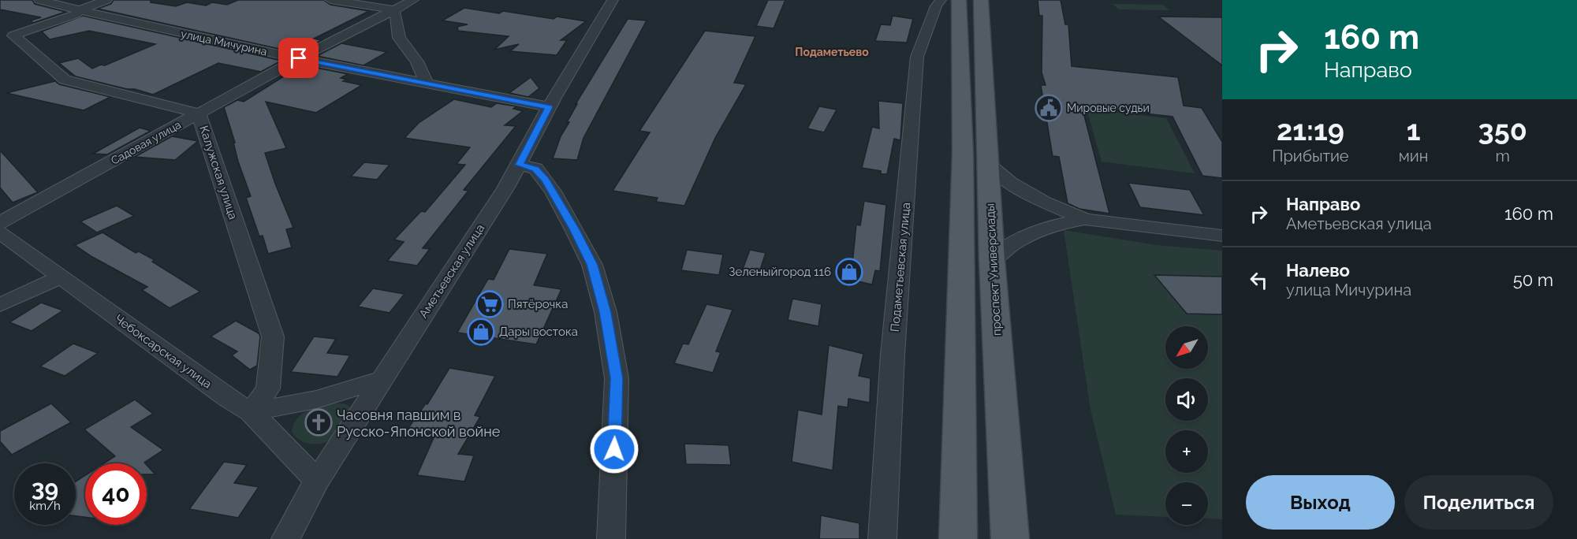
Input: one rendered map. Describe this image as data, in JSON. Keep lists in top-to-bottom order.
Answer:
{
  "streets": {
    "main road": ["проспект Универсиады"],
    "street": [
      "улица Мичурина",
      "Садовая улица",
      "Калужская улица",
      "Подаметьевская улица",
      "Аметьевская улица",
      "Чебоксарская улица"
    ]
  },
  "crossings": [
    ["улица Мичурина", "Садовая улица"],
    ["улица Мичурина", "Калужская улица"],
    ["улица Мичурина", "Аметьевская улица"],
    ["Садовая улица", "Калужская улица"],
    ["Калужская улица", "Чебоксарская улица"],
    ["Аметьевская улица", "Чебоксарская улица"]
  ],
  "districts": ["Подаметьево"],
  "places": {
    "public building": ["Мировые судьи"],
    "shop": ["Зеленыйгород 116", "Дары востока"],
    "supermarket": ["Пятёрочка"],
    "church": ["Часовня павшим в Русско-Японской войне"]
  },
  "north": "bottom left",
  "page": {
    "turn": ["160 m", "Направо"],
    "eta": [
      "21:19",
      "Прибытие",
      "1",
      "мин",
      "350",
      "m"
    ],
    "list": [
      {
        "name": "Направо",
        "note": "Аметьевская улица",
        "value": "160 m"
      },
      {
        "name": "Налево",
        "note": "улица Мичурина",
        "value": "50 m"
      }
    ],
    "map_buttons": ["+", "−"],
    "speed": "39 km/h",
    "limit": "40",
    "buttons": ["Выход", "Поделиться"]
  }
}
